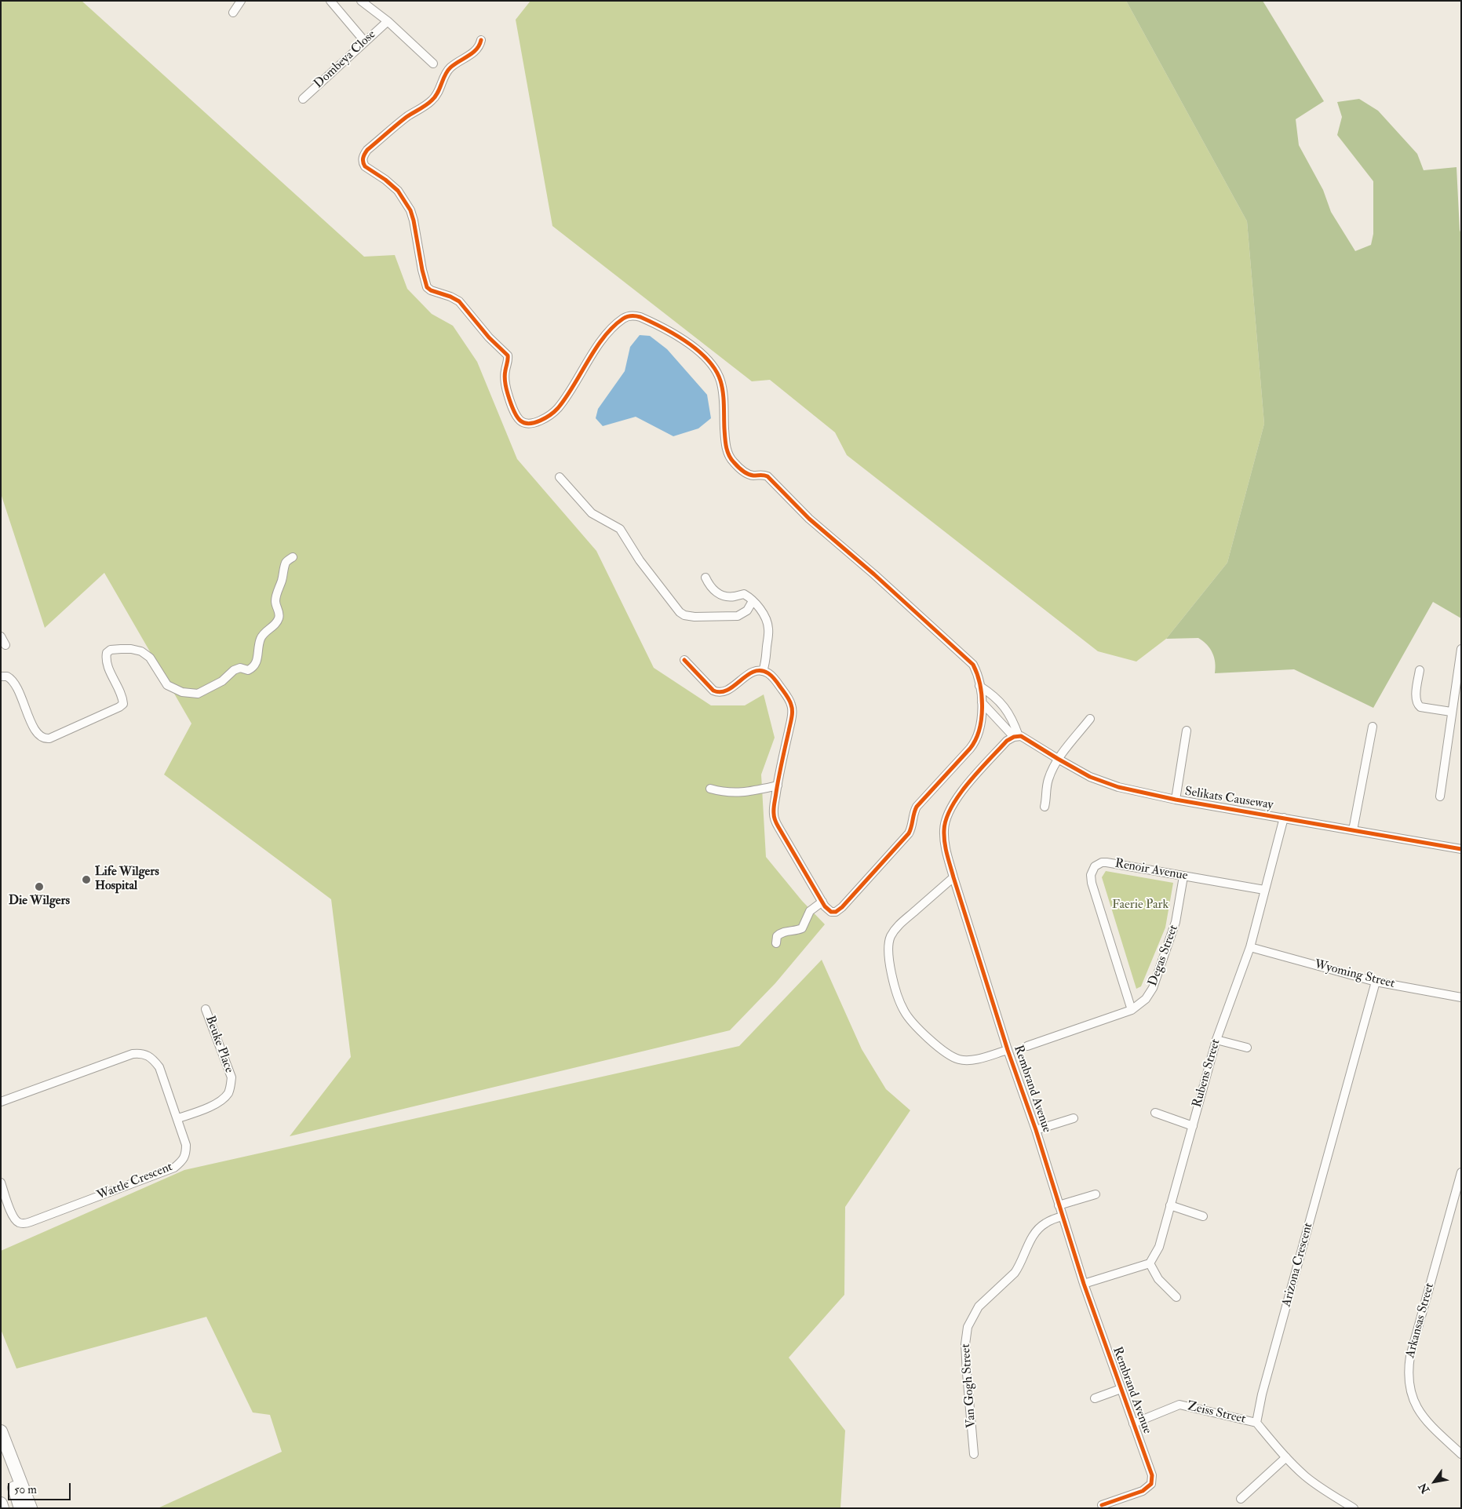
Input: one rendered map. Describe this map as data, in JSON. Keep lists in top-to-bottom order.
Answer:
{
  "streets": {
    "street": [
      "Dombeya Close",
      "Selikats Causeway",
      "Renoir Avenue",
      "Degas Street",
      "Wyoming Street",
      "Beuke Place",
      "Rubens Street",
      "Rembrand Avenue",
      "Wattle Crescent",
      "Arizona Crescent",
      "Arkansas Street",
      "Van Gogh Street",
      "Zeiss Street"
    ]
  },
  "crossings": [
    ["Selikats Causeway", "Rubens Street"],
    ["Selikats Causeway", "Rembrand Avenue"],
    ["Renoir Avenue", "Degas Street"],
    ["Renoir Avenue", "Rubens Street"],
    ["Wyoming Street", "Rubens Street"],
    ["Wyoming Street", "Arizona Crescent"],
    ["Beuke Place", "Wattle Crescent"],
    ["Rembrand Avenue", "Van Gogh Street"],
    ["Rembrand Avenue", "Zeiss Street"],
    ["Arizona Crescent", "Zeiss Street"]
  ],
  "parks": ["Faerie Park"],
  "places": ["Life Wilgers Hospital", "Die Wilgers"],
  "scale_bar": "50 m",
  "north": "bottom left"
}
